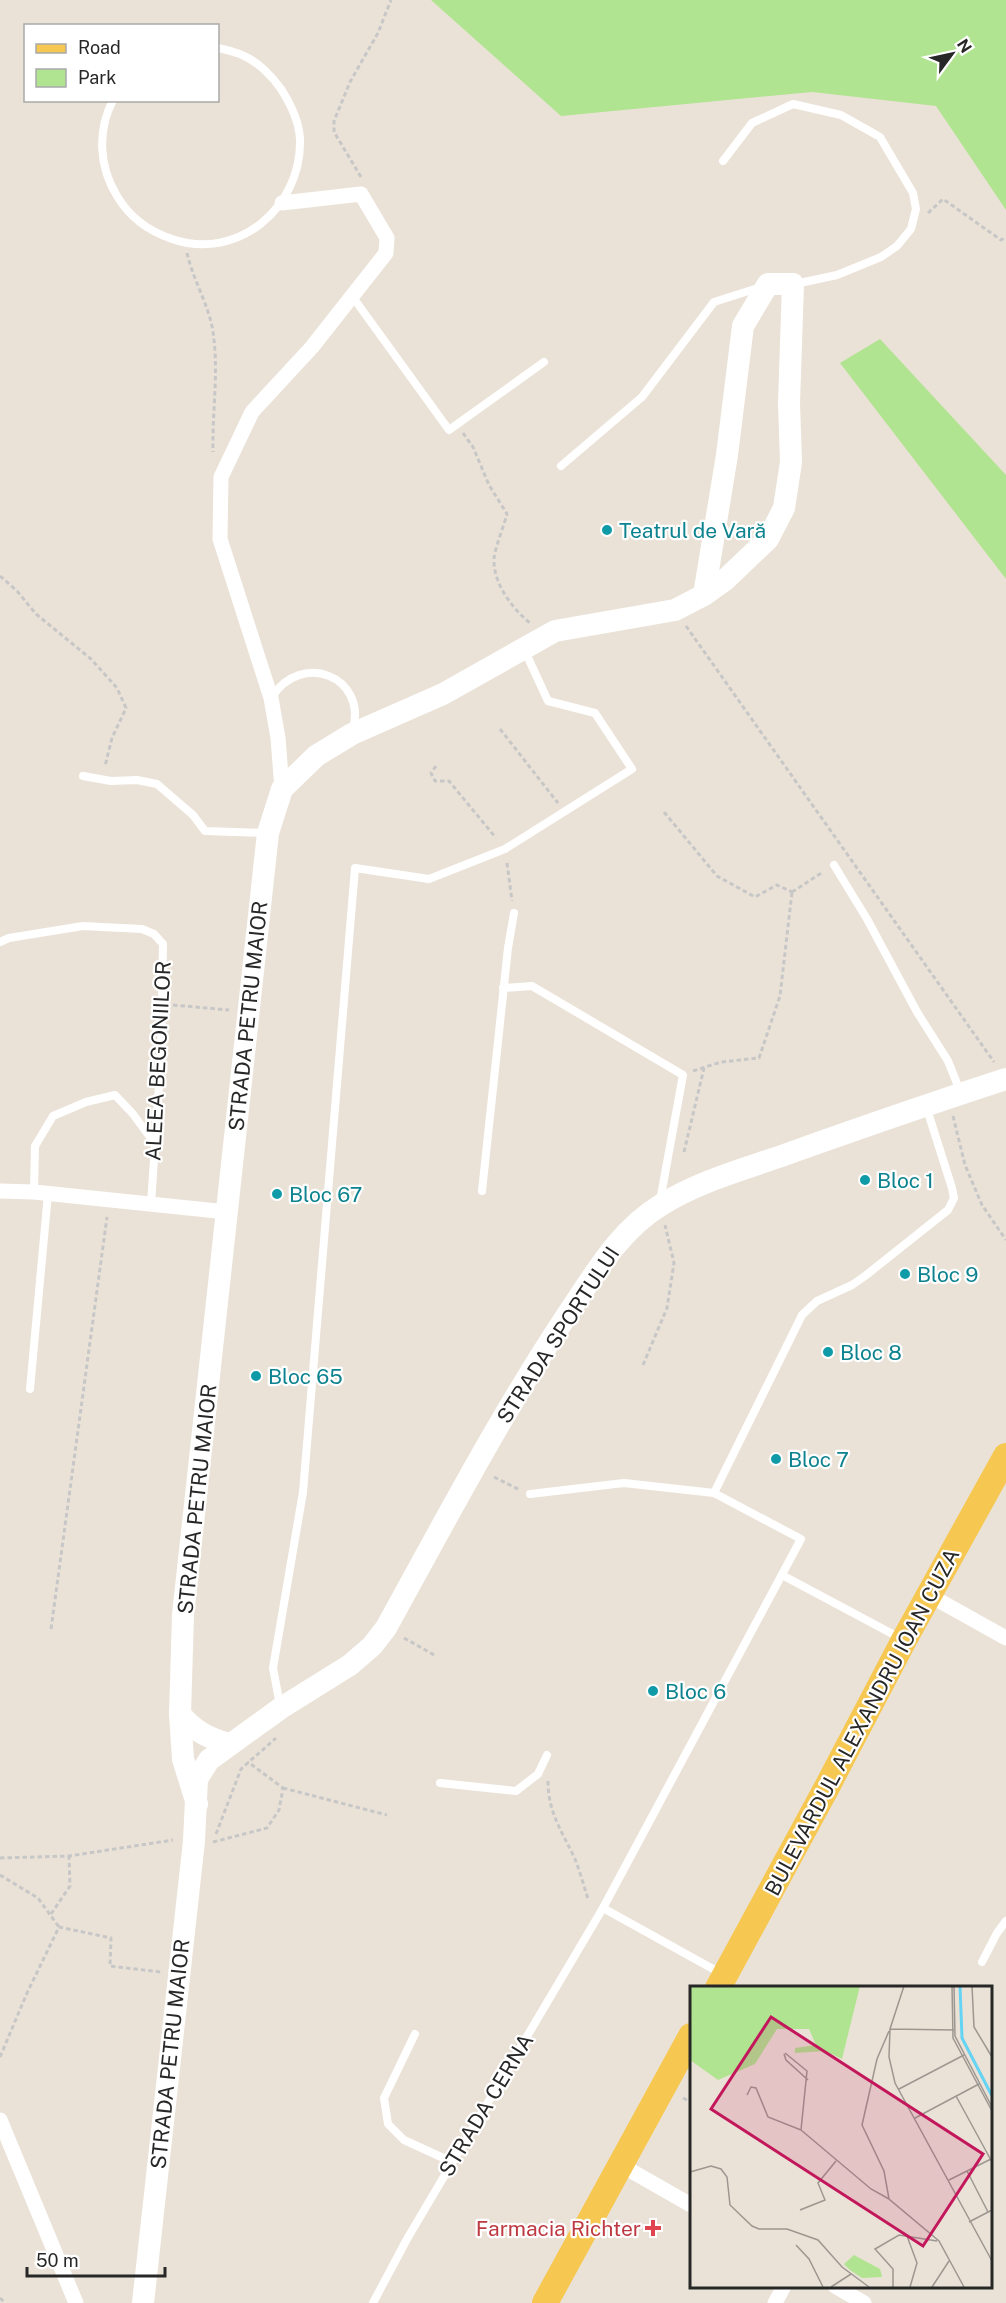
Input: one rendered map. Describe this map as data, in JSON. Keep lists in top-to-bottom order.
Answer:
{
  "streets": {
    "main road": ["BULEVARDUL ALEXANDRU IOAN CUZA"],
    "street": ["STRADA PETRU MAIOR", "STRADA SPORTULUI"],
    "lane": ["ALEEA BEGONIILOR", "STRADA CERNA"]
  },
  "crossings": [
    ["STRADA PETRU MAIOR", "STRADA SPORTULUI"]
  ],
  "places": {
    "other": [
      "Teatrul de Vară",
      "Bloc 1",
      "Bloc 67",
      "Bloc 9",
      "Bloc 8",
      "Bloc 65",
      "Bloc 7",
      "Bloc 6"
    ],
    "health": ["Farmacia Richter"]
  },
  "legend": ["Road", "Park"],
  "scale_bar": "50 m",
  "north": "top right"
}
